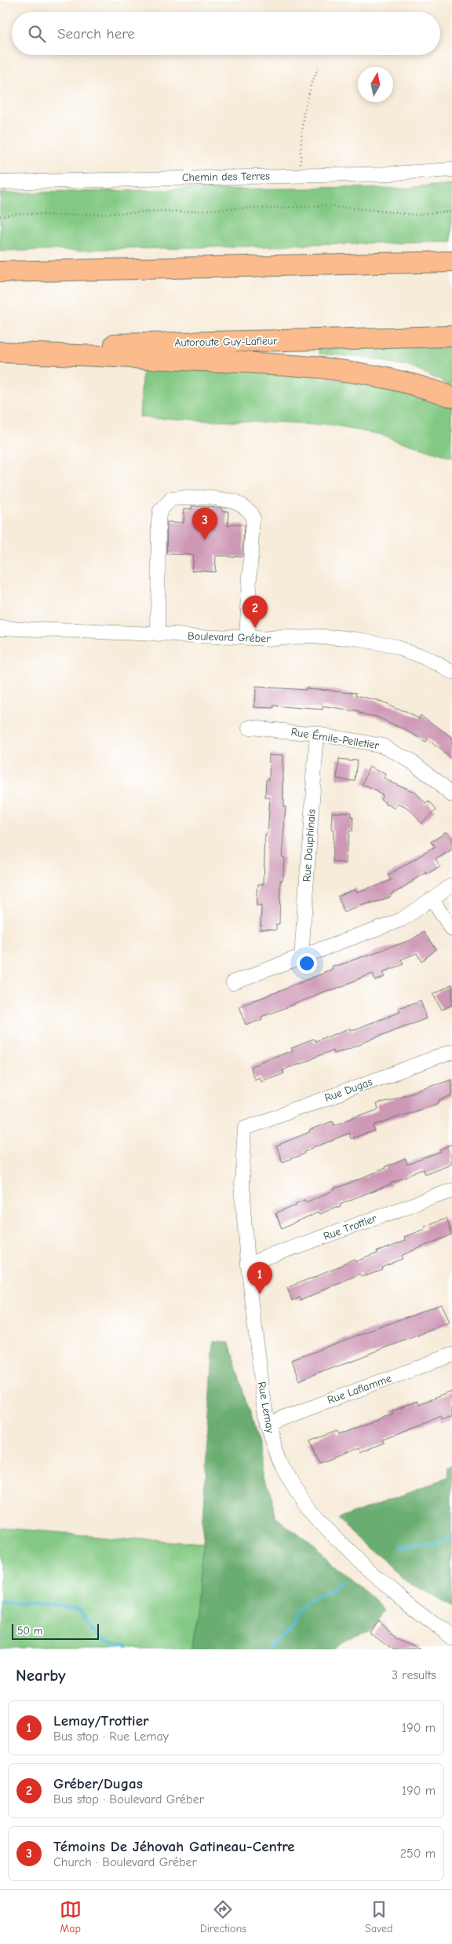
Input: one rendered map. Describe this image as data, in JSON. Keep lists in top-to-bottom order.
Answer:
{
  "streets": {
    "highway": ["Autoroute Guy-Lafleur"],
    "street": [
      "Chemin des Terres",
      "Boulevard Gréber",
      "Rue Émile-Pelletier",
      "Rue Dauphinais",
      "Rue Dugas",
      "Rue Trottier",
      "Rue Laflamme",
      "Rue Lemay"
    ]
  },
  "crossings": [
    ["Rue Émile-Pelletier", "Rue Dauphinais"],
    ["Rue Dugas", "Rue Lemay"],
    ["Rue Trottier", "Rue Lemay"],
    ["Rue Laflamme", "Rue Lemay"]
  ],
  "scale_bar": "50 m",
  "north": "top",
  "page": {
    "search": "Search here",
    "pins": ["3", "2", "1"],
    "scale": "50 m",
    "heading": ["Nearby", "3 results"],
    "list": [
      {
        "mark": "1",
        "name": "Lemay/Trottier",
        "note": "Bus stop · Rue Lemay",
        "value": "190 m"
      },
      {
        "mark": "2",
        "name": "Gréber/Dugas",
        "note": "Bus stop · Boulevard Gréber",
        "value": "190 m"
      },
      {
        "mark": "3",
        "name": "Témoins De Jéhovah Gatineau-Centre",
        "note": "Church · Boulevard Gréber",
        "value": "250 m"
      }
    ],
    "nav": ["Map", "Directions", "Saved"]
  }
}
